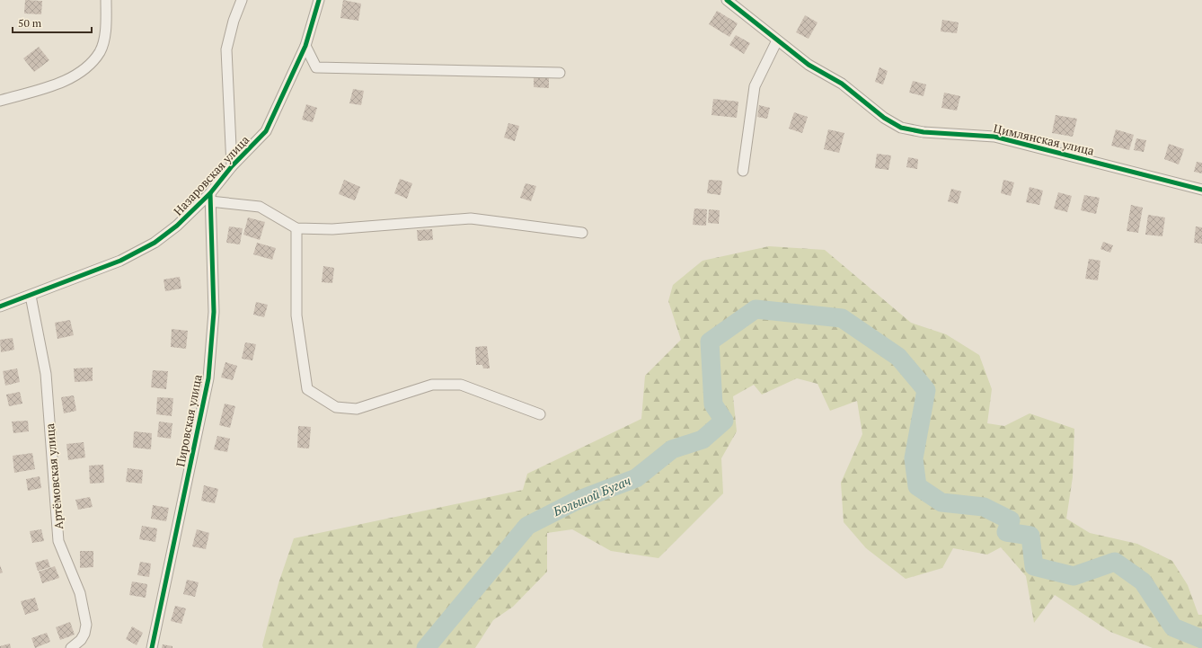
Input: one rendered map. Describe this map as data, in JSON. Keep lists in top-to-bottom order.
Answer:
{
  "streets": {
    "street": [
      "Цимлянская улица",
      "Назаровская улица",
      "Пировская улица",
      "Артёмовская улица"
    ]
  },
  "crossings": [
    ["Назаровская улица", "Пировская улица"],
    ["Назаровская улица", "Артёмовская улица"]
  ],
  "water": ["Большой Бугач"],
  "scale_bar": "50 m"
}
